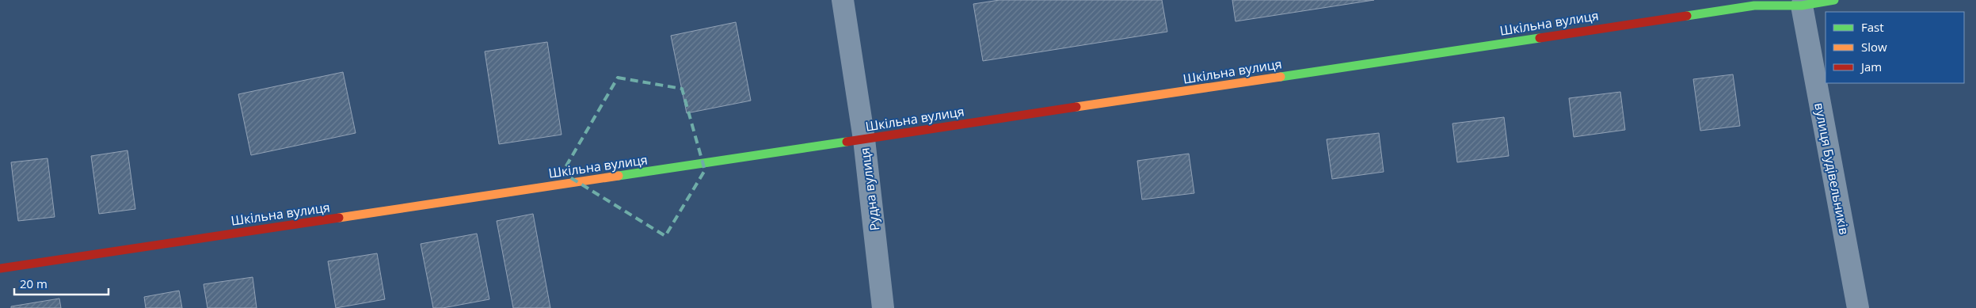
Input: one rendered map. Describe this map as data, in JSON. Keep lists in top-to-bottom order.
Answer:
{
  "streets": {
    "street": ["Шкільна вулиця", "вулиця Будівельників", "Рудна вулиця"]
  },
  "crossings": [
    ["Шкільна вулиця", "вулиця Будівельників"],
    ["Шкільна вулиця", "Рудна вулиця"]
  ],
  "legend": ["Fast", "Slow", "Jam"],
  "scale_bar": "20 m"
}
